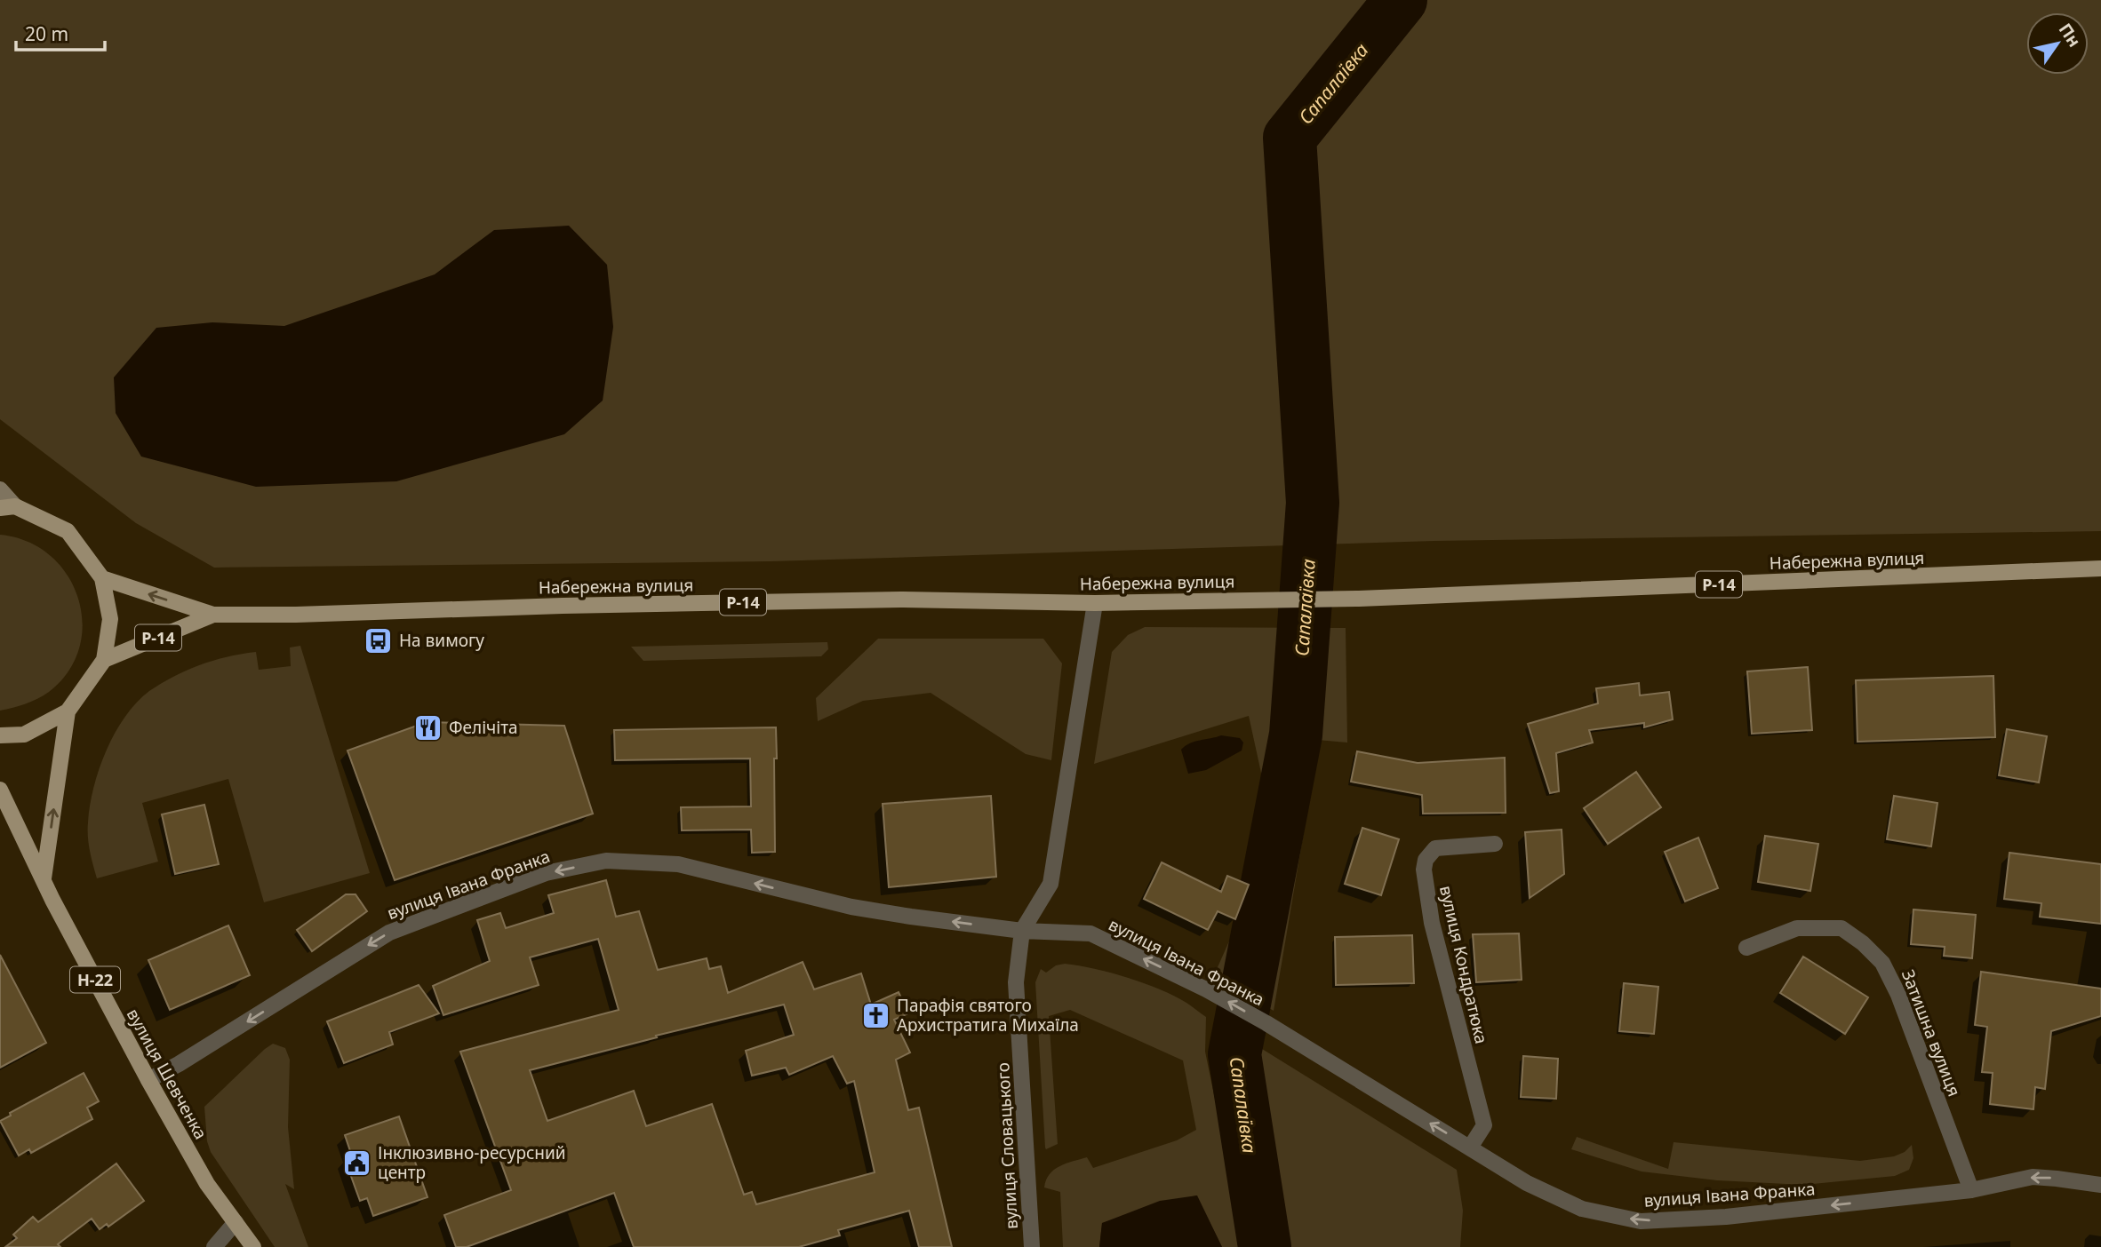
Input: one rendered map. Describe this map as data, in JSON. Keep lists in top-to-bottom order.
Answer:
{
  "streets": {
    "main road": [
      "Набережна вулиця",
      "Р-14",
      "Н-22",
      "вулиця Шевченка"
    ],
    "street": [
      "вулиця Івана Франка",
      "вулиця Кондратюка",
      "Затишна вулиця",
      "вулиця Словацького"
    ]
  },
  "crossings": [
    ["вулиця Івана Франка", "вулиця Кондратюка"],
    ["вулиця Івана Франка", "Затишна вулиця"],
    ["вулиця Івана Франка", "вулиця Шевченка"],
    ["вулиця Івана Франка", "вулиця Словацького"]
  ],
  "one_way": ["вулиця Івана Франка"],
  "water": ["Сапалаївка"],
  "places": {
    "bus stop": ["На вимогу"],
    "restaurant": ["Фелічіта"],
    "church": ["Парафія святого Архистратига Михаїла"],
    "public building": ["Інклюзивно-ресурсний центр"]
  },
  "scale_bar": "20 m",
  "north": "top right"
}
